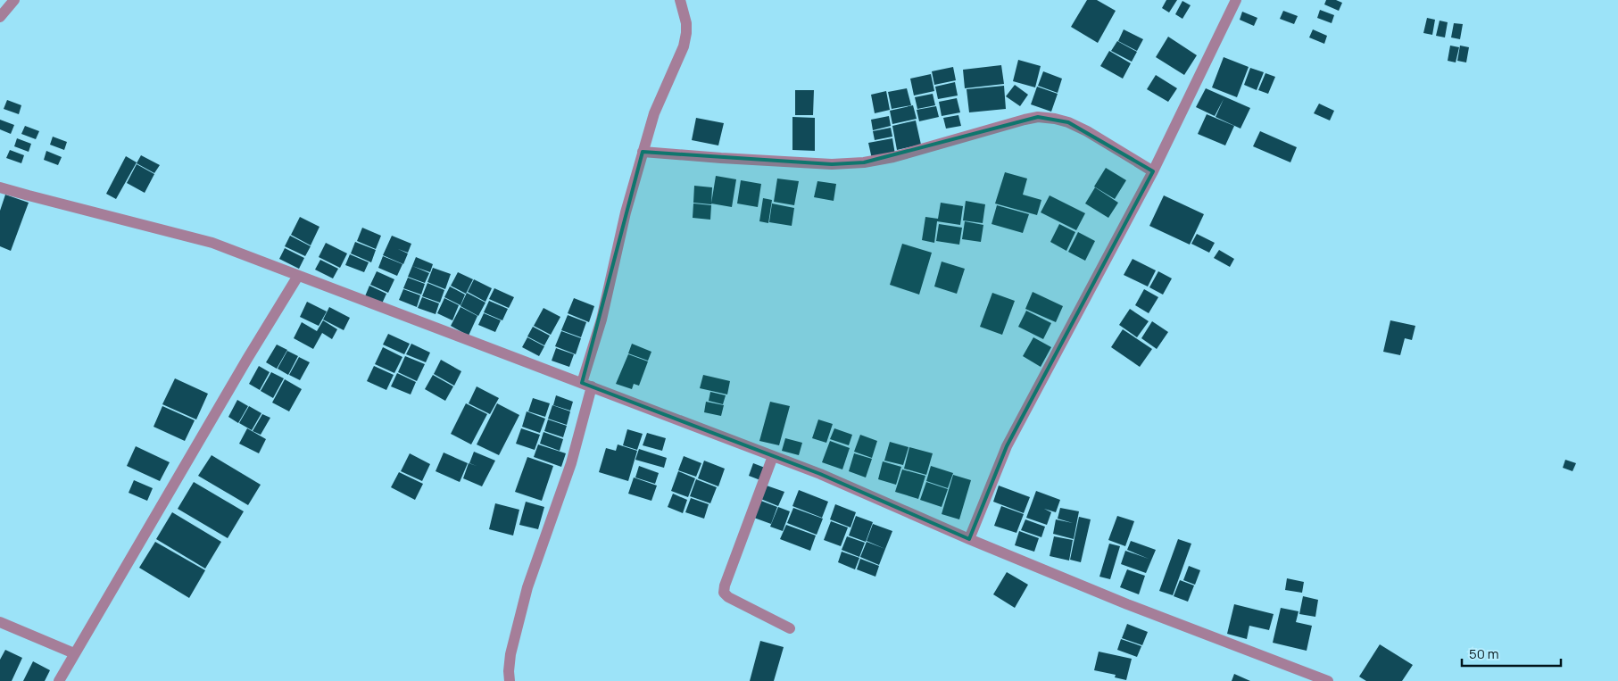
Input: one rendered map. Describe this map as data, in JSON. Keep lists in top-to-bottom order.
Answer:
{
  "scale_bar": "50 m"
}
